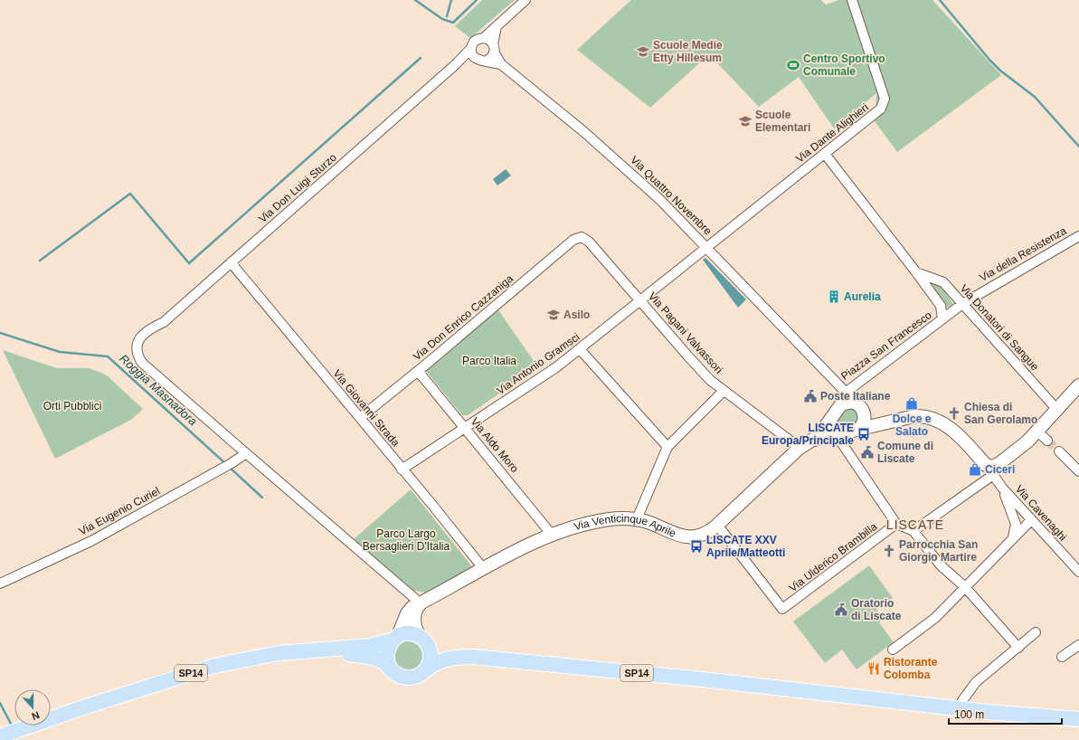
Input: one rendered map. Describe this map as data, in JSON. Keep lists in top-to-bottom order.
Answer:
{
  "streets": {
    "main road": ["SP14"],
    "street": [
      "Via Dante Alighieri",
      "Via Don Luigi Sturzo",
      "Via Quattro Novembre",
      "Via della Resistenza",
      "Via Don Enrico Cazzaniga",
      "Via Donatori di Sangue",
      "Via Pagani Valvassori",
      "Piazza San Francesco",
      "Via Antonio Gramsci",
      "Via Giovanni Strada",
      "Via Aldo Moro",
      "Via Eugenio Curiel",
      "Via Cavenaghi",
      "Via Venticinque Aprile",
      "Via Ulderico Brambilla"
    ]
  },
  "crossings": [
    ["Via Dante Alighieri", "Via Quattro Novembre"],
    ["Via Dante Alighieri", "Via Antonio Gramsci"],
    ["Via Don Luigi Sturzo", "Via Quattro Novembre"],
    ["Via Don Luigi Sturzo", "Via Giovanni Strada"],
    ["Via Don Luigi Sturzo", "Via Eugenio Curiel"],
    ["Via Quattro Novembre", "Piazza San Francesco"],
    ["Via Quattro Novembre", "Via Antonio Gramsci"],
    ["Via della Resistenza", "Via Donatori di Sangue"],
    ["Via della Resistenza", "Piazza San Francesco"],
    ["Via Don Enrico Cazzaniga", "Via Pagani Valvassori"],
    ["Via Don Enrico Cazzaniga", "Via Giovanni Strada"],
    ["Via Don Enrico Cazzaniga", "Via Aldo Moro"],
    ["Via Pagani Valvassori", "Via Antonio Gramsci"],
    ["Via Pagani Valvassori", "Via Venticinque Aprile"],
    ["Via Antonio Gramsci", "Via Giovanni Strada"],
    ["Via Antonio Gramsci", "Via Aldo Moro"],
    ["Via Giovanni Strada", "Via Venticinque Aprile"],
    ["Via Aldo Moro", "Via Venticinque Aprile"],
    ["Via Cavenaghi", "Via Venticinque Aprile"],
    ["Via Venticinque Aprile", "Via Ulderico Brambilla"],
    ["Via Venticinque Aprile", "SP14"]
  ],
  "districts": ["LISCATE"],
  "water": ["Roggia Masnadora"],
  "parks": ["Parco Italia", "Orti Pubblici", "Parco Largo Bersaglieri D'Italia"],
  "places": {
    "school or university": ["Scuole Medie Etty Hillesum", "Scuole Elementari", "Asilo"],
    "sports": ["Centro Sportivo Comunale"],
    "building": ["Aurelia"],
    "public building": ["Poste Italiane", "Comune di Liscate", "Oratorio di Liscate"],
    "shop": ["Dolce e Salato", "Ciceri"],
    "church": ["Chiesa di San Gerolamo", "Parrocchia San Giorgio Martire"],
    "bus stop": ["LISCATE Europa/Principale", "LISCATE XXV Aprile/Matteotti"],
    "restaurant": ["Ristorante Colomba"]
  },
  "scale_bar": "100 m",
  "north": "bottom"
}
